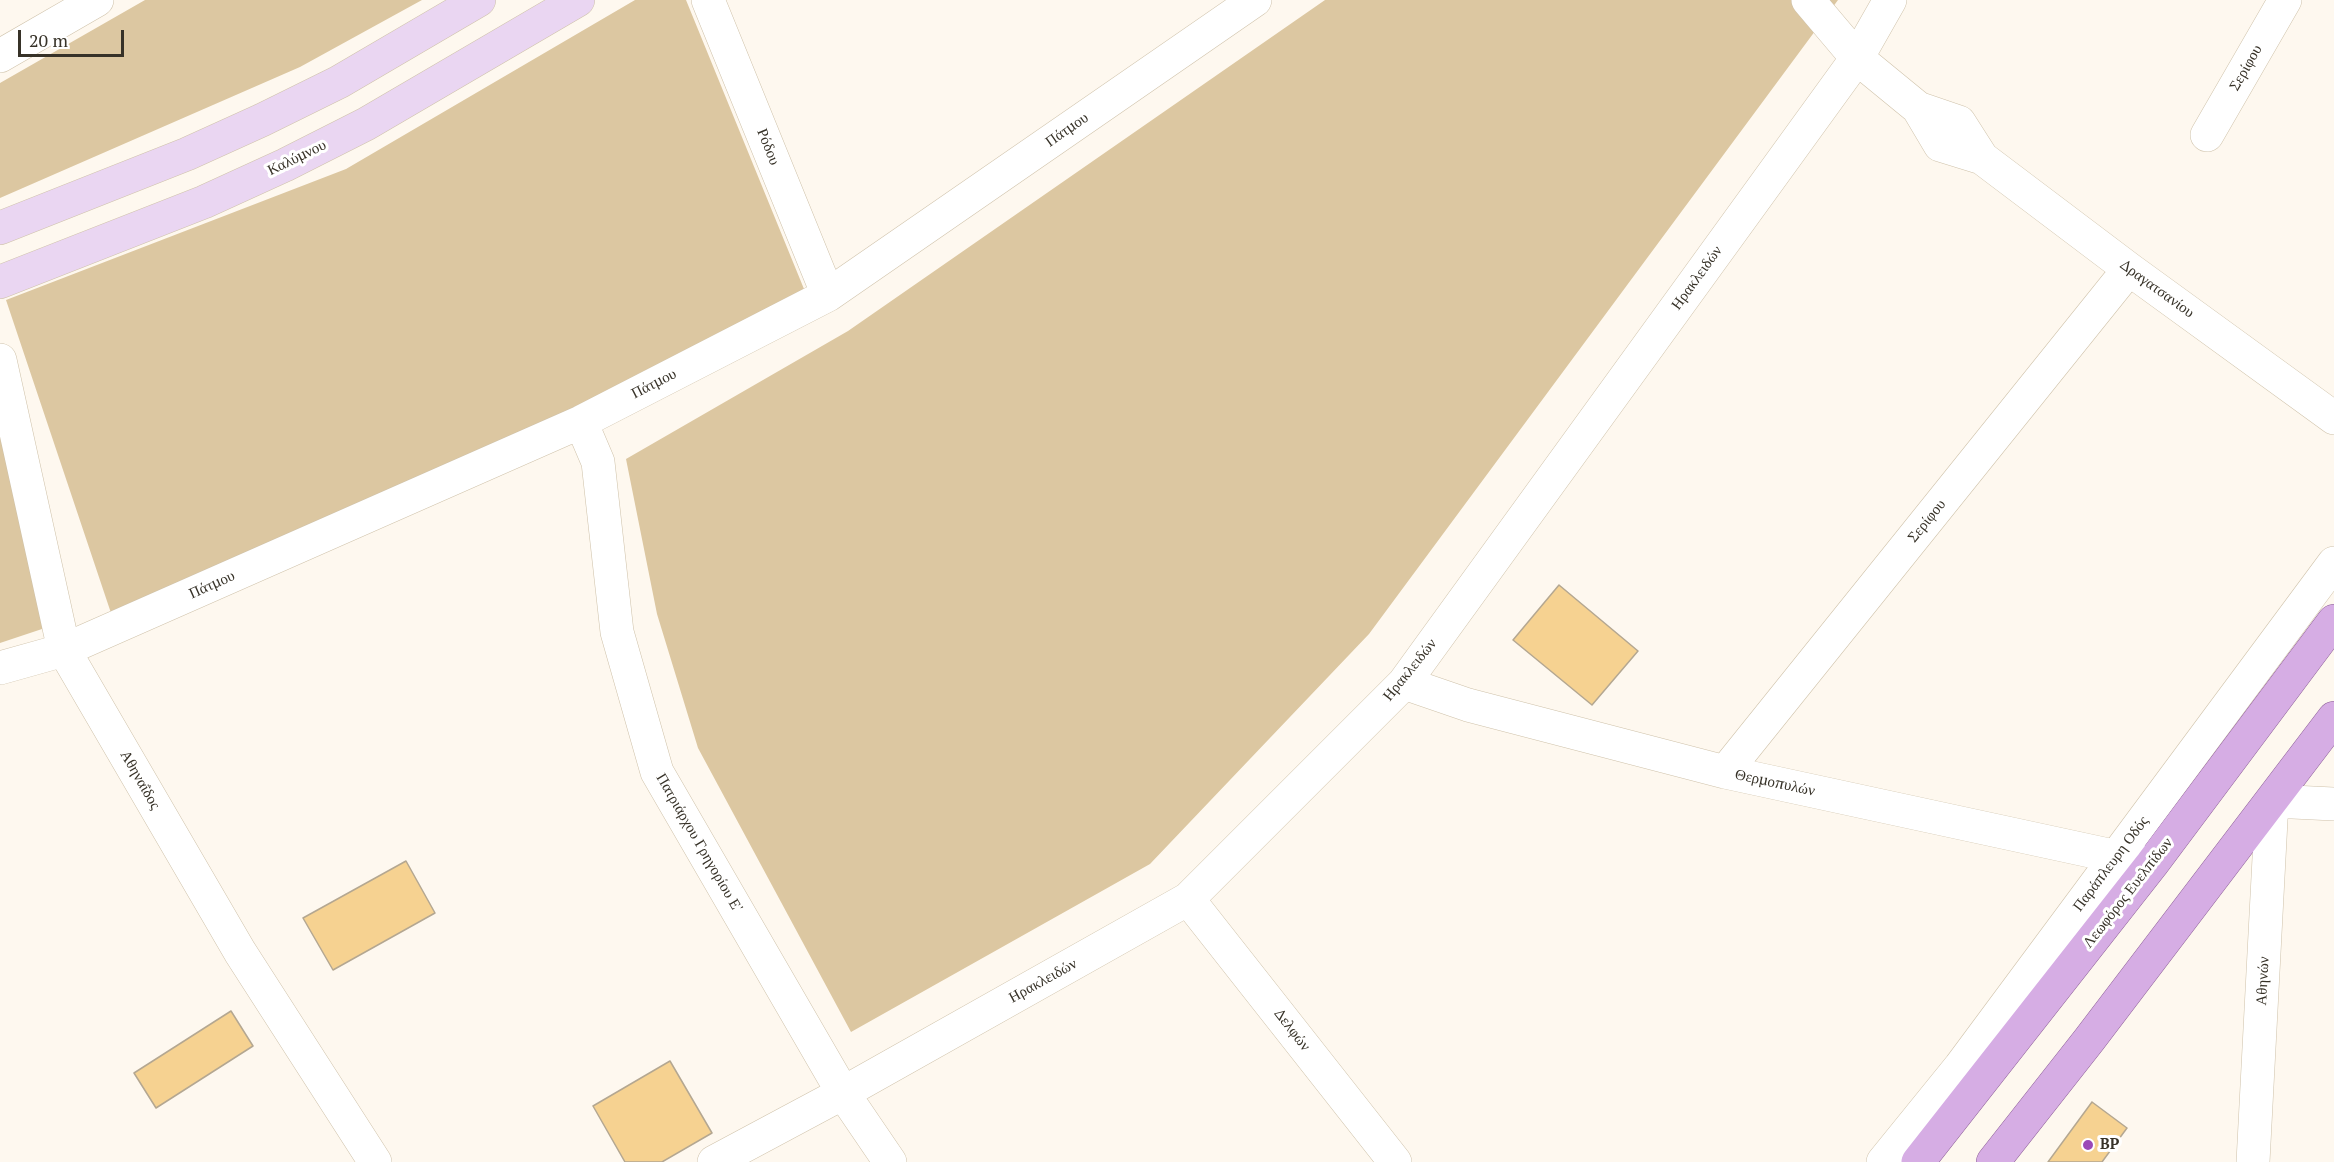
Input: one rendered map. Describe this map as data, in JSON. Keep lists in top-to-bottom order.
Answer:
{
  "streets": {
    "main road": ["Καλύμνου", "Λεωφόρος Ευελπίδων"],
    "street": [
      "Σερίφου",
      "Πάτμου",
      "Ρόδου",
      "Ηρακλειδών",
      "Δραγατσανίου",
      "Αθηναΐδος",
      "Θερμοπυλών",
      "Πατριάρχου Γρηγορίου Ε'",
      "Παράπλευρη Οδός",
      "Αθηνών",
      "Δελφών"
    ]
  },
  "crossings": [
    ["Σερίφου", "Δραγατσανίου"],
    ["Σερίφου", "Θερμοπυλών"],
    ["Πάτμου", "Ρόδου"],
    ["Πάτμου", "Αθηναΐδος"],
    ["Πάτμου", "Πατριάρχου Γρηγορίου Ε'"],
    ["Ηρακλειδών", "Δραγατσανίου"],
    ["Ηρακλειδών", "Θερμοπυλών"],
    ["Ηρακλειδών", "Πατριάρχου Γρηγορίου Ε'"],
    ["Ηρακλειδών", "Δελφών"],
    ["Θερμοπυλών", "Παράπλευρη Οδός"],
    ["Θερμοπυλών", "Λεωφόρος Ευελπίδων"]
  ],
  "places": ["BP"],
  "scale_bar": "20 m"
}
